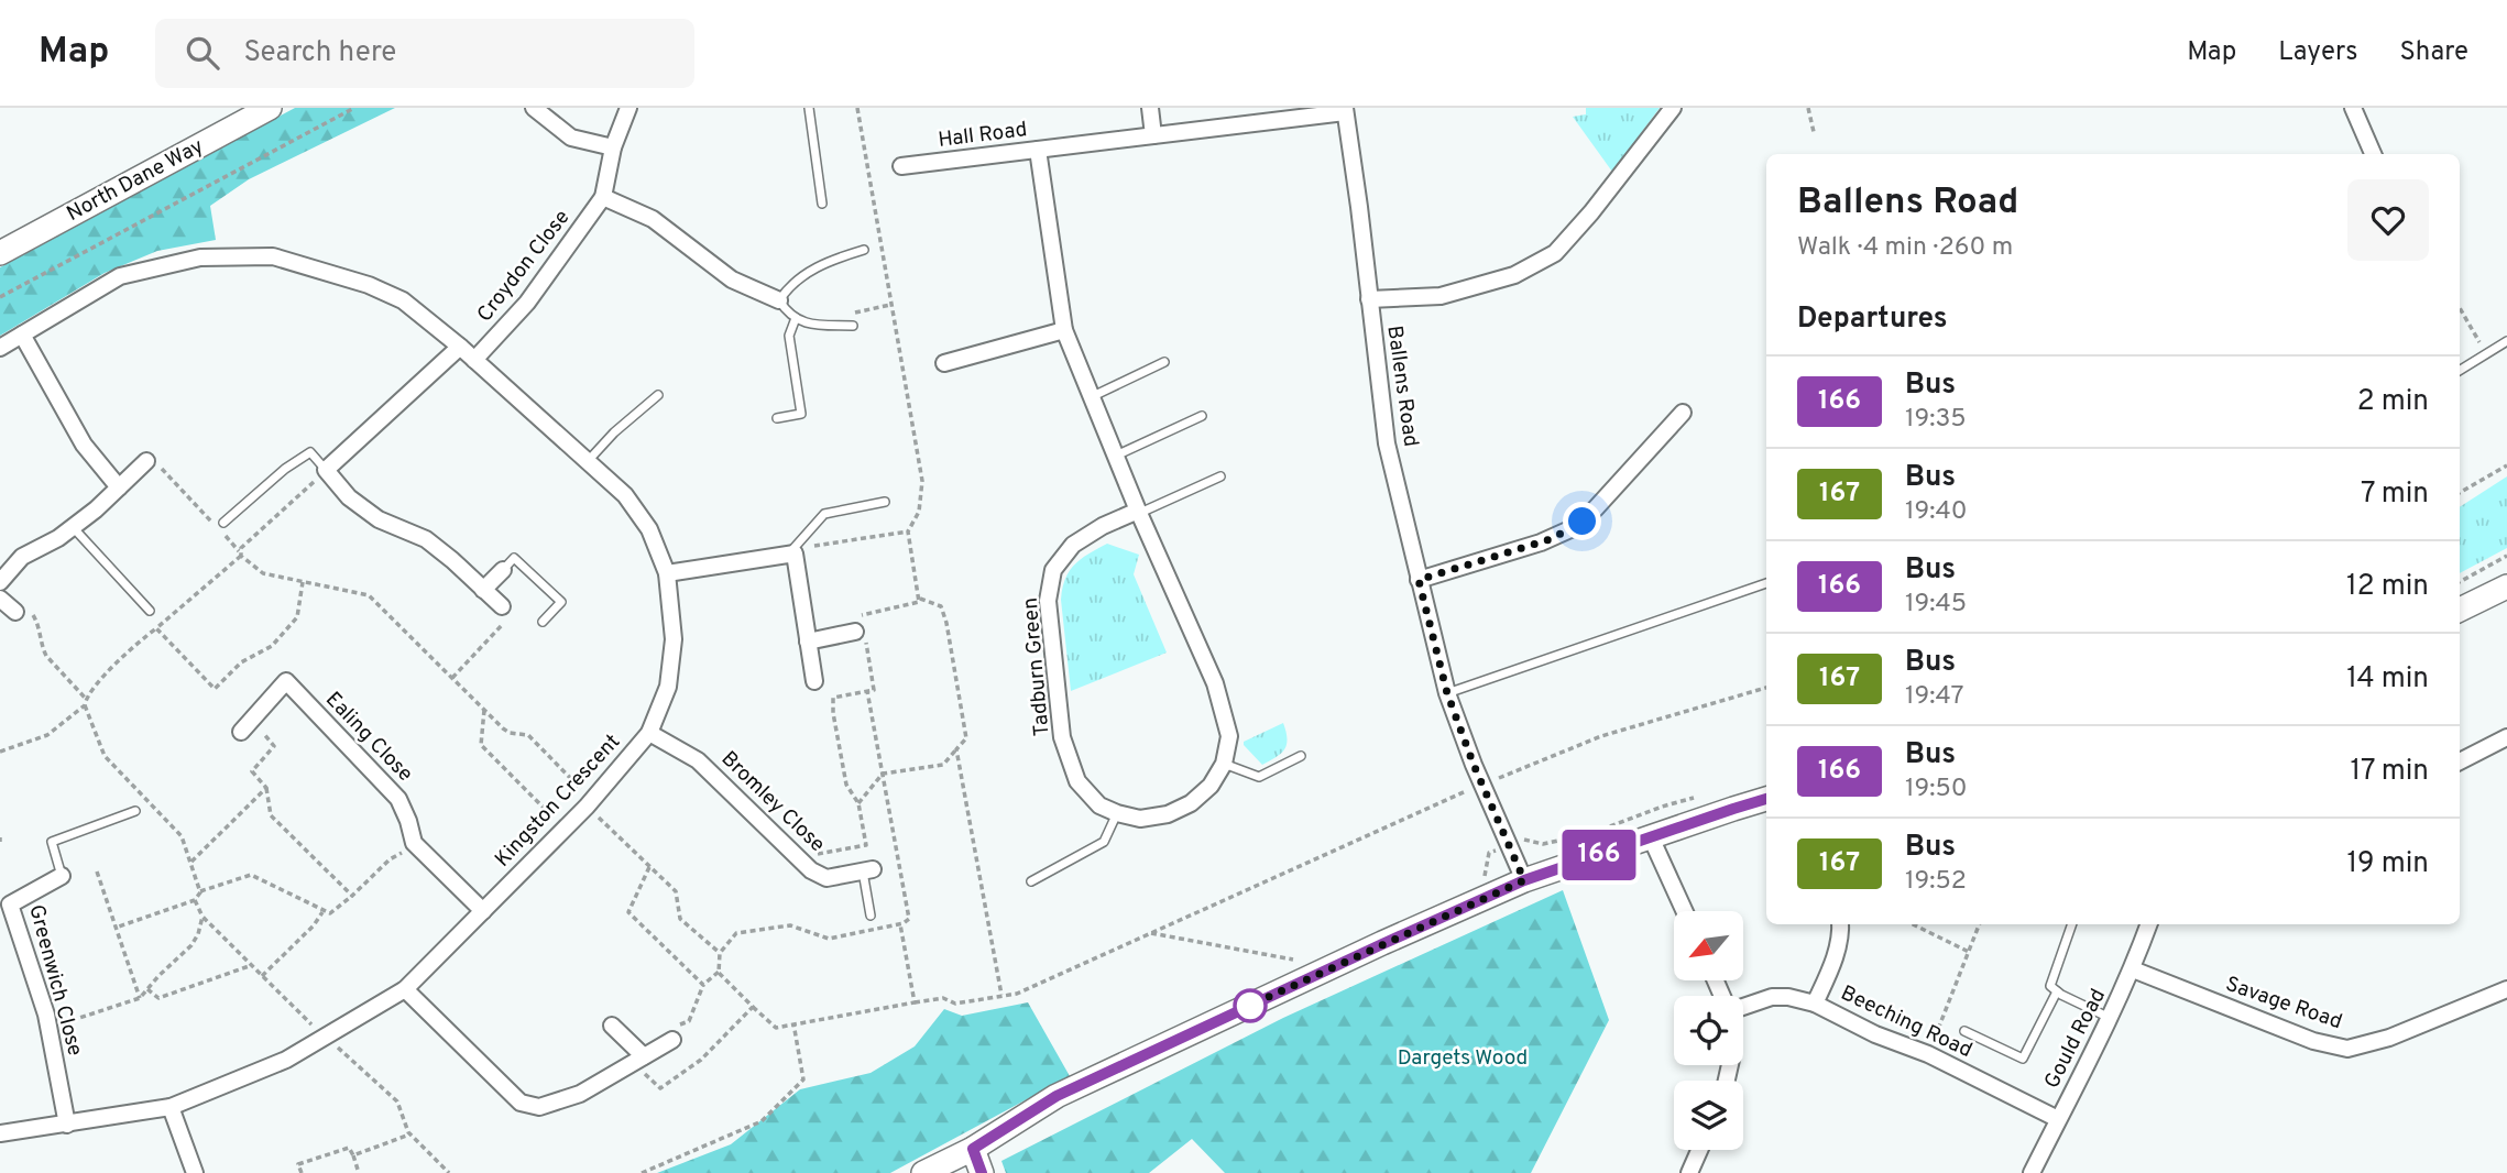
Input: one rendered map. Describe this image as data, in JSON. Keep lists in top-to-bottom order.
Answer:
{
  "streets": {
    "street": [
      "Hall Road",
      "North Dane Way",
      "Croydon Close",
      "Ballens Road",
      "Tadburn Green",
      "Ealing Close",
      "Kingston Crescent",
      "Bromley Close",
      "Greenwich Close",
      "Savage Road",
      "Beeching Road",
      "Gould Road"
    ]
  },
  "crossings": [
    ["Hall Road", "Ballens Road"],
    ["Croydon Close", "Kingston Crescent"],
    ["Ealing Close", "Kingston Crescent"],
    ["Kingston Crescent", "Bromley Close"],
    ["Kingston Crescent", "Greenwich Close"],
    ["Savage Road", "Gould Road"],
    ["Beeching Road", "Gould Road"]
  ],
  "parks": ["Dargets Wood"],
  "lines": ["bus line 166"],
  "north": "bottom left",
  "page": {
    "header": "Map",
    "search": "Search here",
    "nav": ["Map", "Layers", "Share"],
    "on_map": "166",
    "heading": [
      ["Ballens Road", "Walk · 4 min · 260 m"],
      "Departures"
    ],
    "list": [
      {
        "mark": "166",
        "name": "Bus",
        "note": "19:35",
        "value": "2 min"
      },
      {
        "mark": "167",
        "name": "Bus",
        "note": "19:40",
        "value": "7 min"
      },
      {
        "mark": "166",
        "name": "Bus",
        "note": "19:45",
        "value": "12 min"
      },
      {
        "mark": "167",
        "name": "Bus",
        "note": "19:47",
        "value": "14 min"
      },
      {
        "mark": "166",
        "name": "Bus",
        "note": "19:50",
        "value": "17 min"
      },
      {
        "mark": "167",
        "name": "Bus",
        "note": "19:52",
        "value": "19 min"
      }
    ]
  }
}
